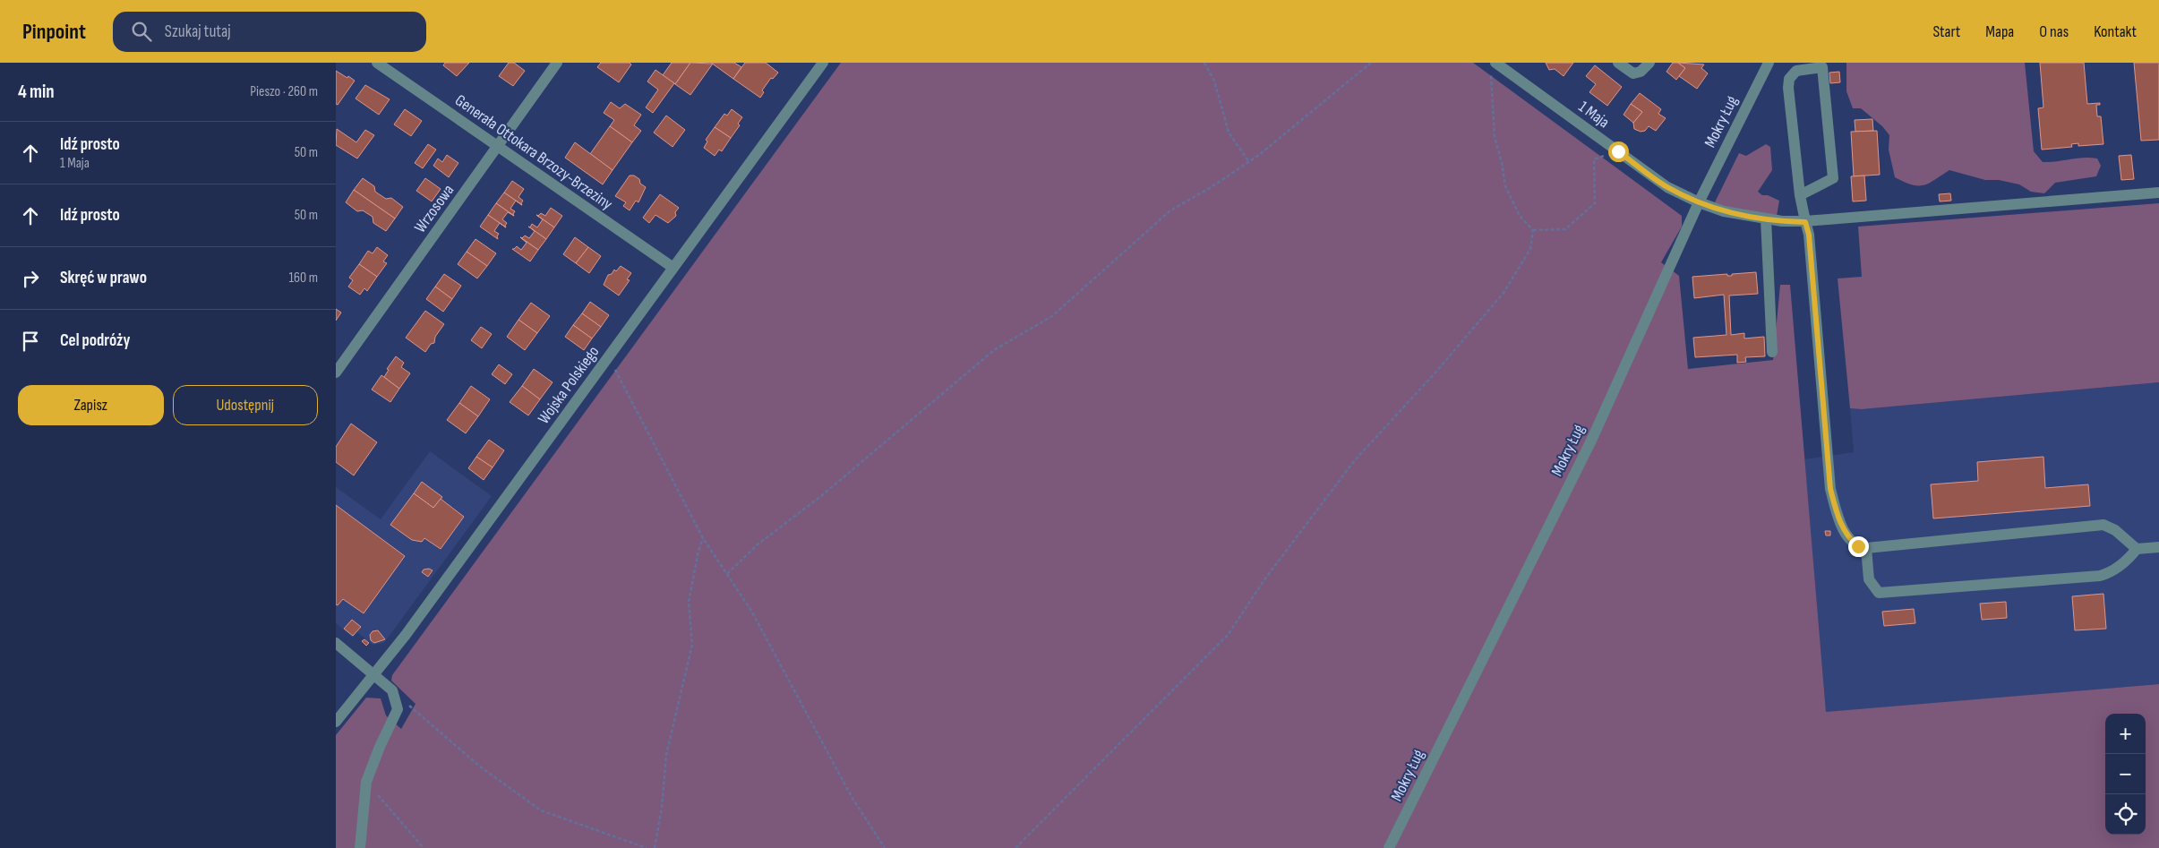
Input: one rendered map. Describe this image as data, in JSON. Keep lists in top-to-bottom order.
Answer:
{
  "streets": {
    "street": [
      "1 Maja",
      "Mokry Ług",
      "Generała Ottokara Brzozy-Brzeziny",
      "Wrzosowa",
      "Wojska Polskiego"
    ]
  },
  "crossings": [
    ["1 Maja", "Mokry Ług"],
    ["Generała Ottokara Brzozy-Brzeziny", "Wrzosowa"],
    ["Generała Ottokara Brzozy-Brzeziny", "Wojska Polskiego"]
  ],
  "page": {
    "header": "Pinpoint",
    "search": "Szukaj tutaj",
    "nav": [
      "Start",
      "Mapa",
      "O nas",
      "Kontakt"
    ],
    "heading": ["4 min", "Pieszo · 260 m"],
    "list": [
      ["Idź prosto", "1 Maja", "50 m"],
      ["Idź prosto", "50 m"],
      ["Skręć w prawo", "160 m"],
      "Cel podróży"
    ],
    "buttons": ["Zapisz", "Udostępnij"],
    "map_buttons": ["+", "−"]
  }
}
